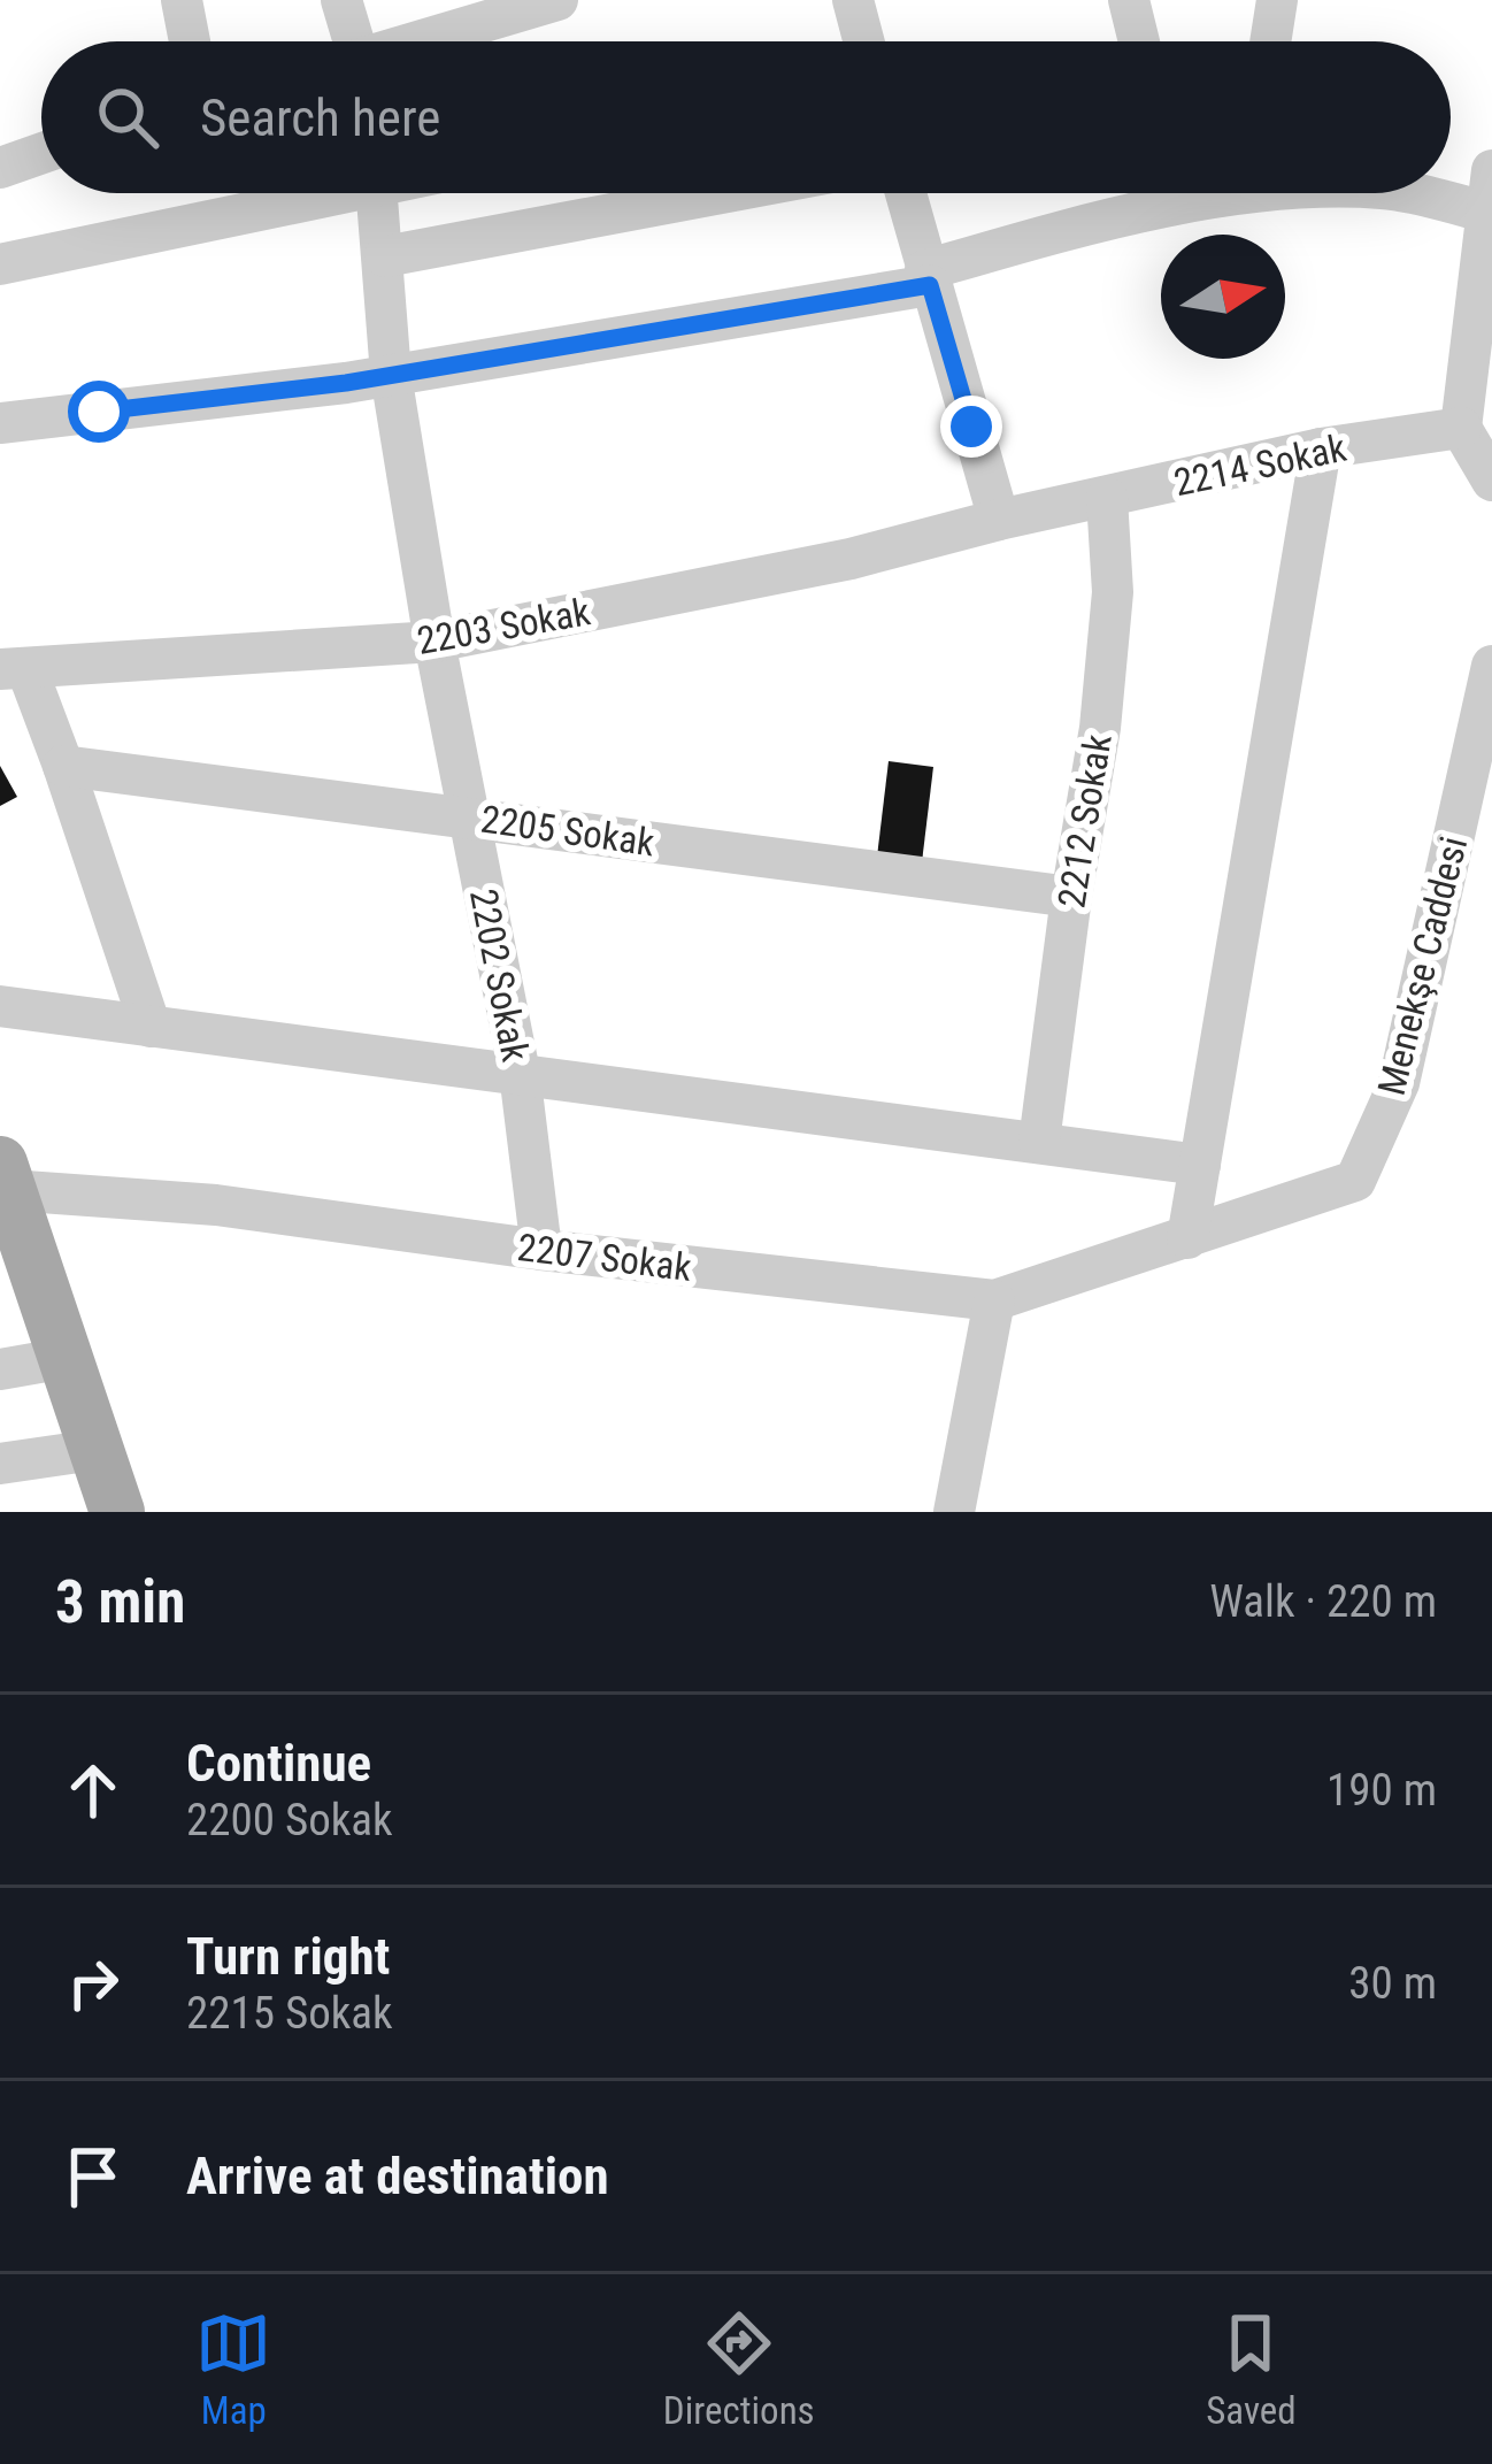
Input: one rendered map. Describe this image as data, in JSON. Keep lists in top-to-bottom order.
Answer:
{
  "streets": {
    "street": [
      "2214 Sokak",
      "2203 Sokak",
      "2212 Sokak",
      "2205 Sokak",
      "Menekşe Caddesi",
      "2202 Sokak",
      "2207 Sokak"
    ]
  },
  "crossings": [
    ["2214 Sokak", "2203 Sokak"],
    ["2214 Sokak", "2212 Sokak"],
    ["2203 Sokak", "2202 Sokak"],
    ["2212 Sokak", "2205 Sokak"],
    ["2205 Sokak", "2202 Sokak"],
    ["2202 Sokak", "2207 Sokak"]
  ],
  "north": "right",
  "page": {
    "search": "Search here",
    "heading": ["3 min", "Walk · 220 m"],
    "list": [
      ["Continue", "2200 Sokak", "190 m"],
      ["Turn right", "2215 Sokak", "30 m"],
      "Arrive at destination"
    ],
    "nav": ["Map", "Directions", "Saved"]
  }
}
